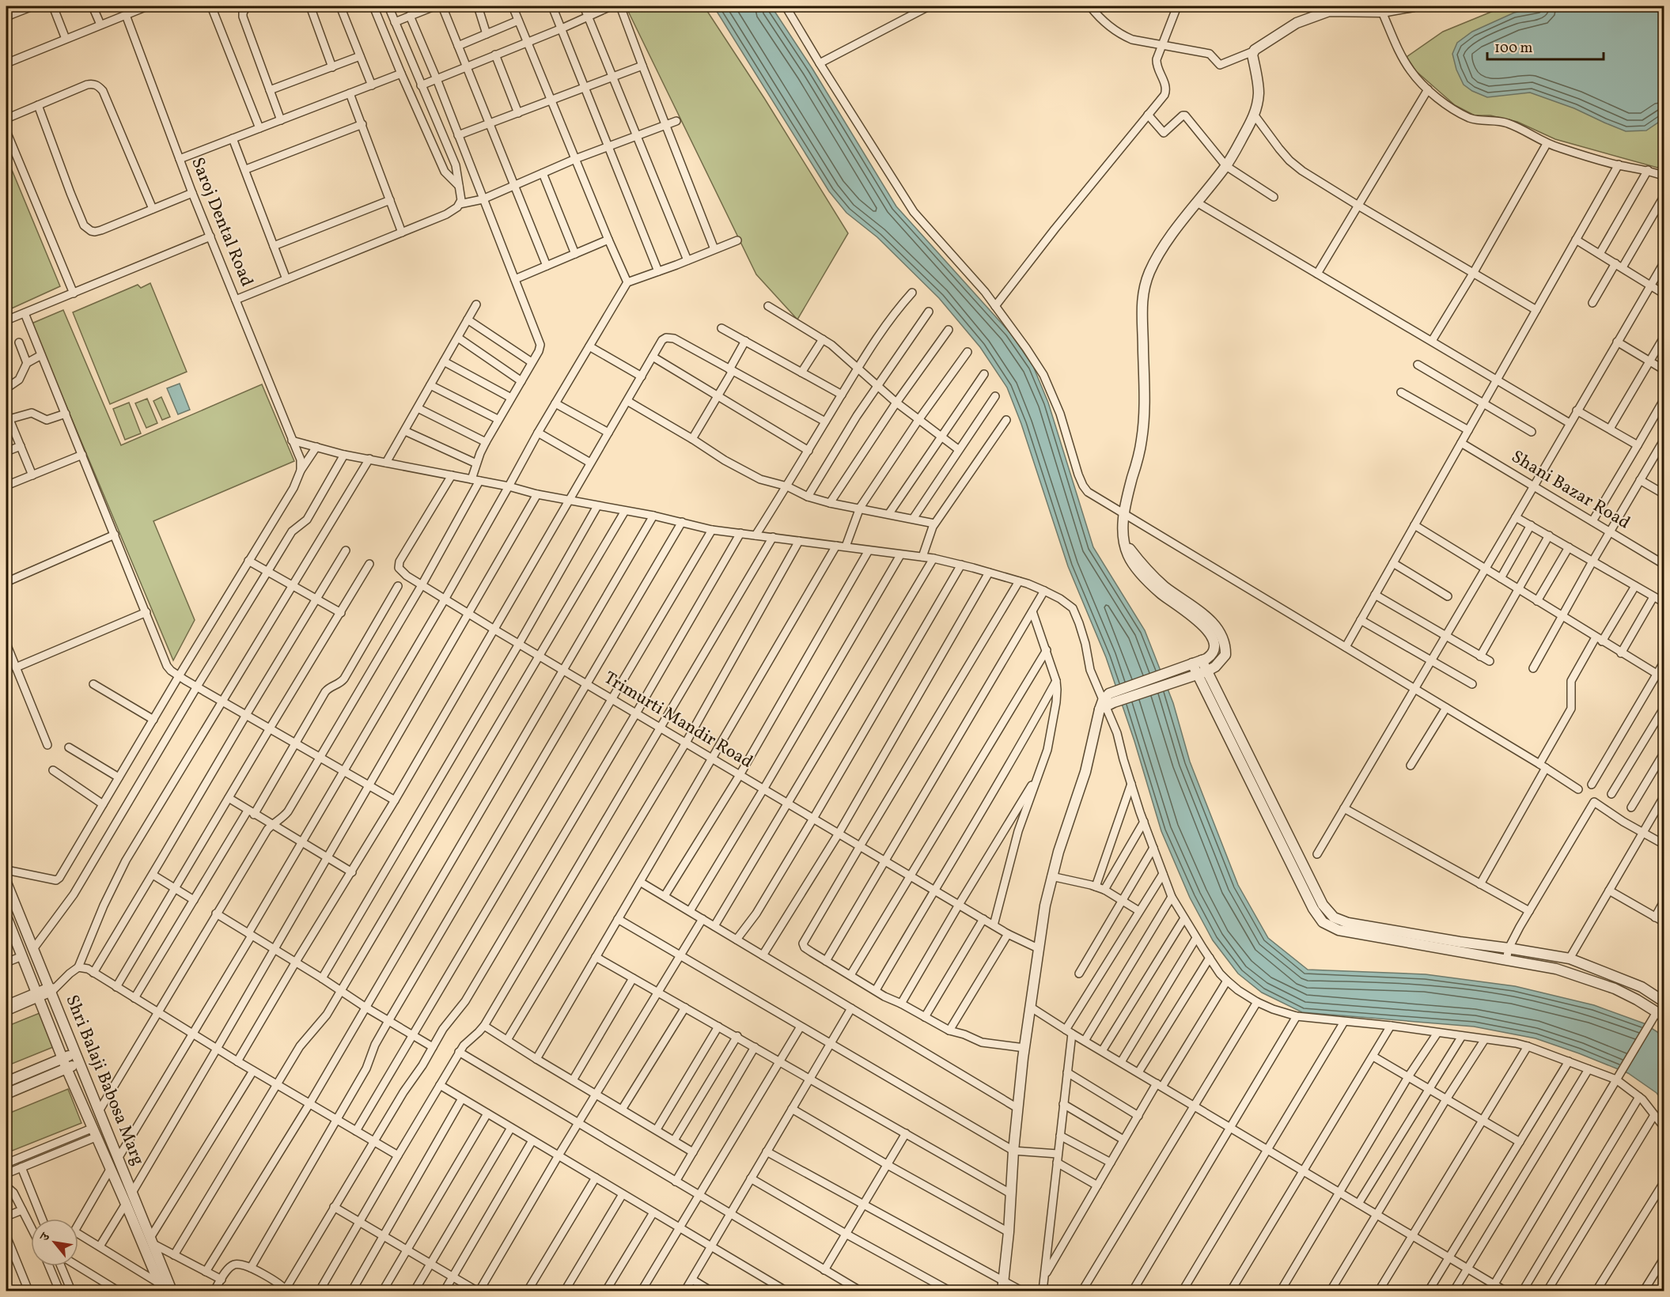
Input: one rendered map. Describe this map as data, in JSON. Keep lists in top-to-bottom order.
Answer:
{
  "streets": {
    "street": [
      "Saroj Dental Road",
      "Shani Bazar Road",
      "Trimurti Mandir Road",
      "Shri Balaji Babosa Marg"
    ]
  },
  "scale_bar": "100 m",
  "north": "top left"
}
